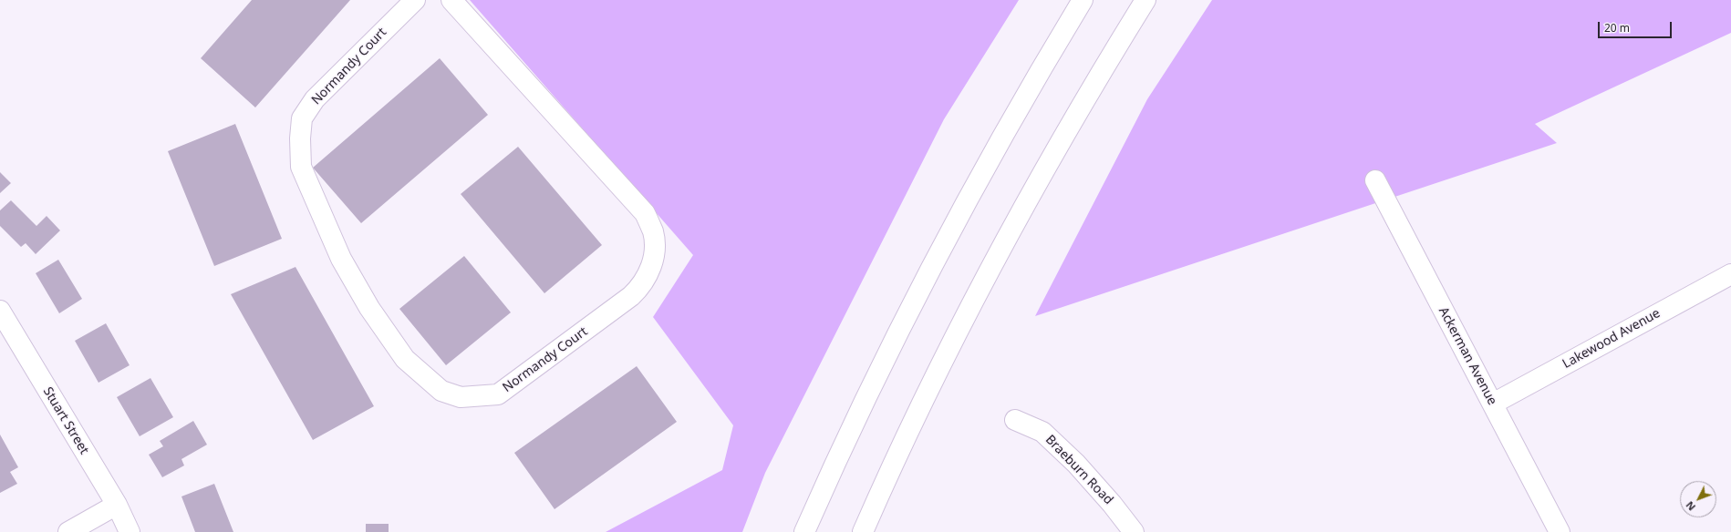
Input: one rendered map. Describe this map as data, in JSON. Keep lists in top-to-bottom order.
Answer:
{
  "streets": {
    "main road": [
      "Normandy Court",
      "Lakewood Avenue",
      "Ackerman Avenue",
      "Stuart Street",
      "Braeburn Road"
    ]
  },
  "crossings": [
    ["Lakewood Avenue", "Ackerman Avenue"]
  ],
  "scale_bar": "20 m",
  "north": "bottom left"
}
